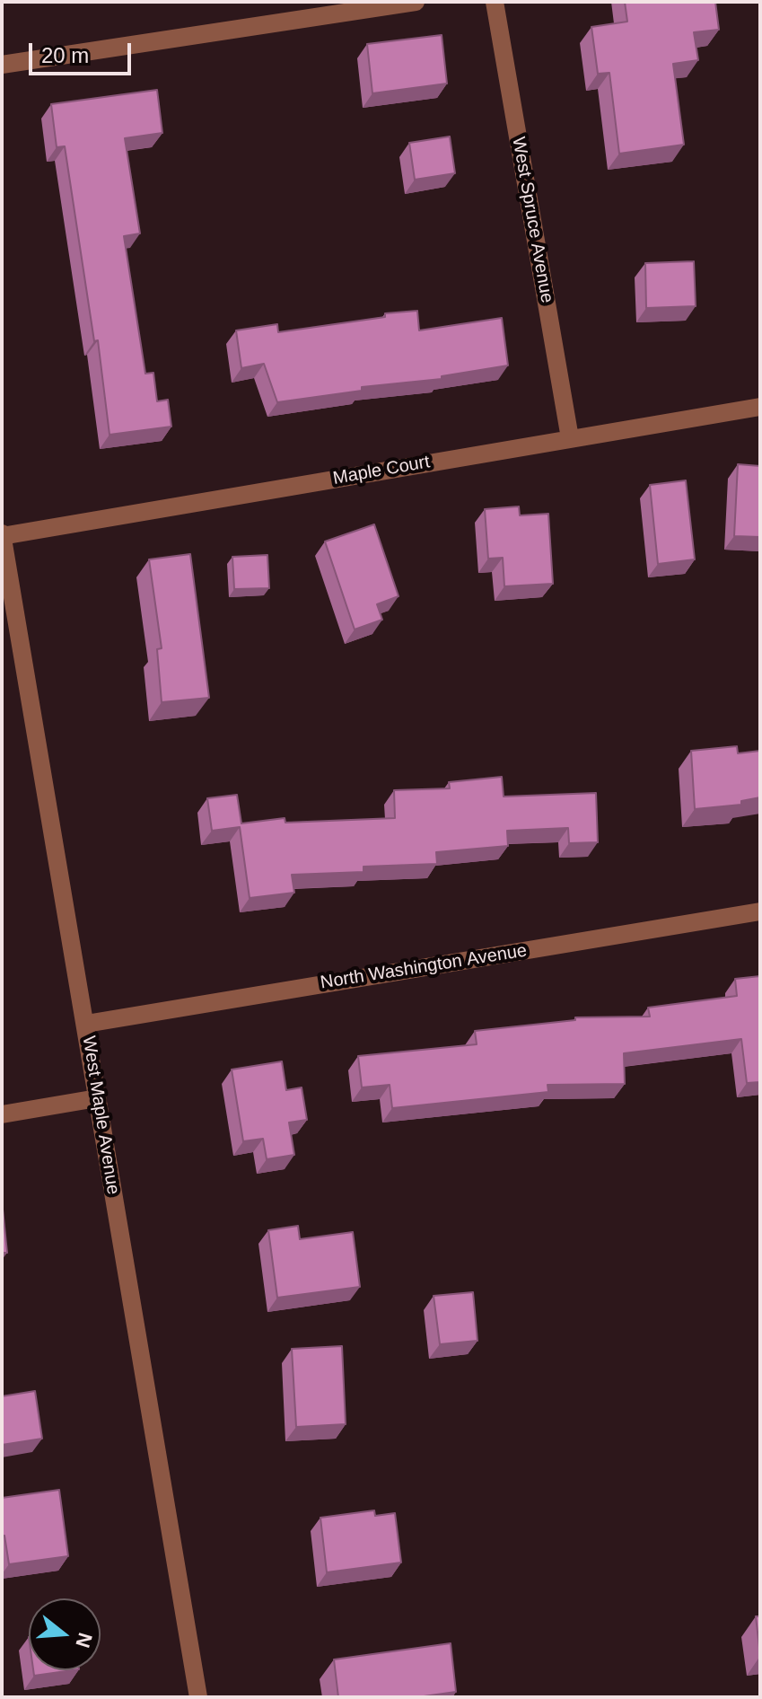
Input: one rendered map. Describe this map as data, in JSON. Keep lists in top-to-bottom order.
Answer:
{
  "streets": {
    "street": [
      "West Spruce Avenue",
      "Maple Court",
      "North Washington Avenue",
      "West Maple Avenue"
    ]
  },
  "crossings": [
    ["West Spruce Avenue", "Maple Court"],
    ["Maple Court", "West Maple Avenue"],
    ["North Washington Avenue", "West Maple Avenue"]
  ],
  "scale_bar": "20 m",
  "north": "right"
}
